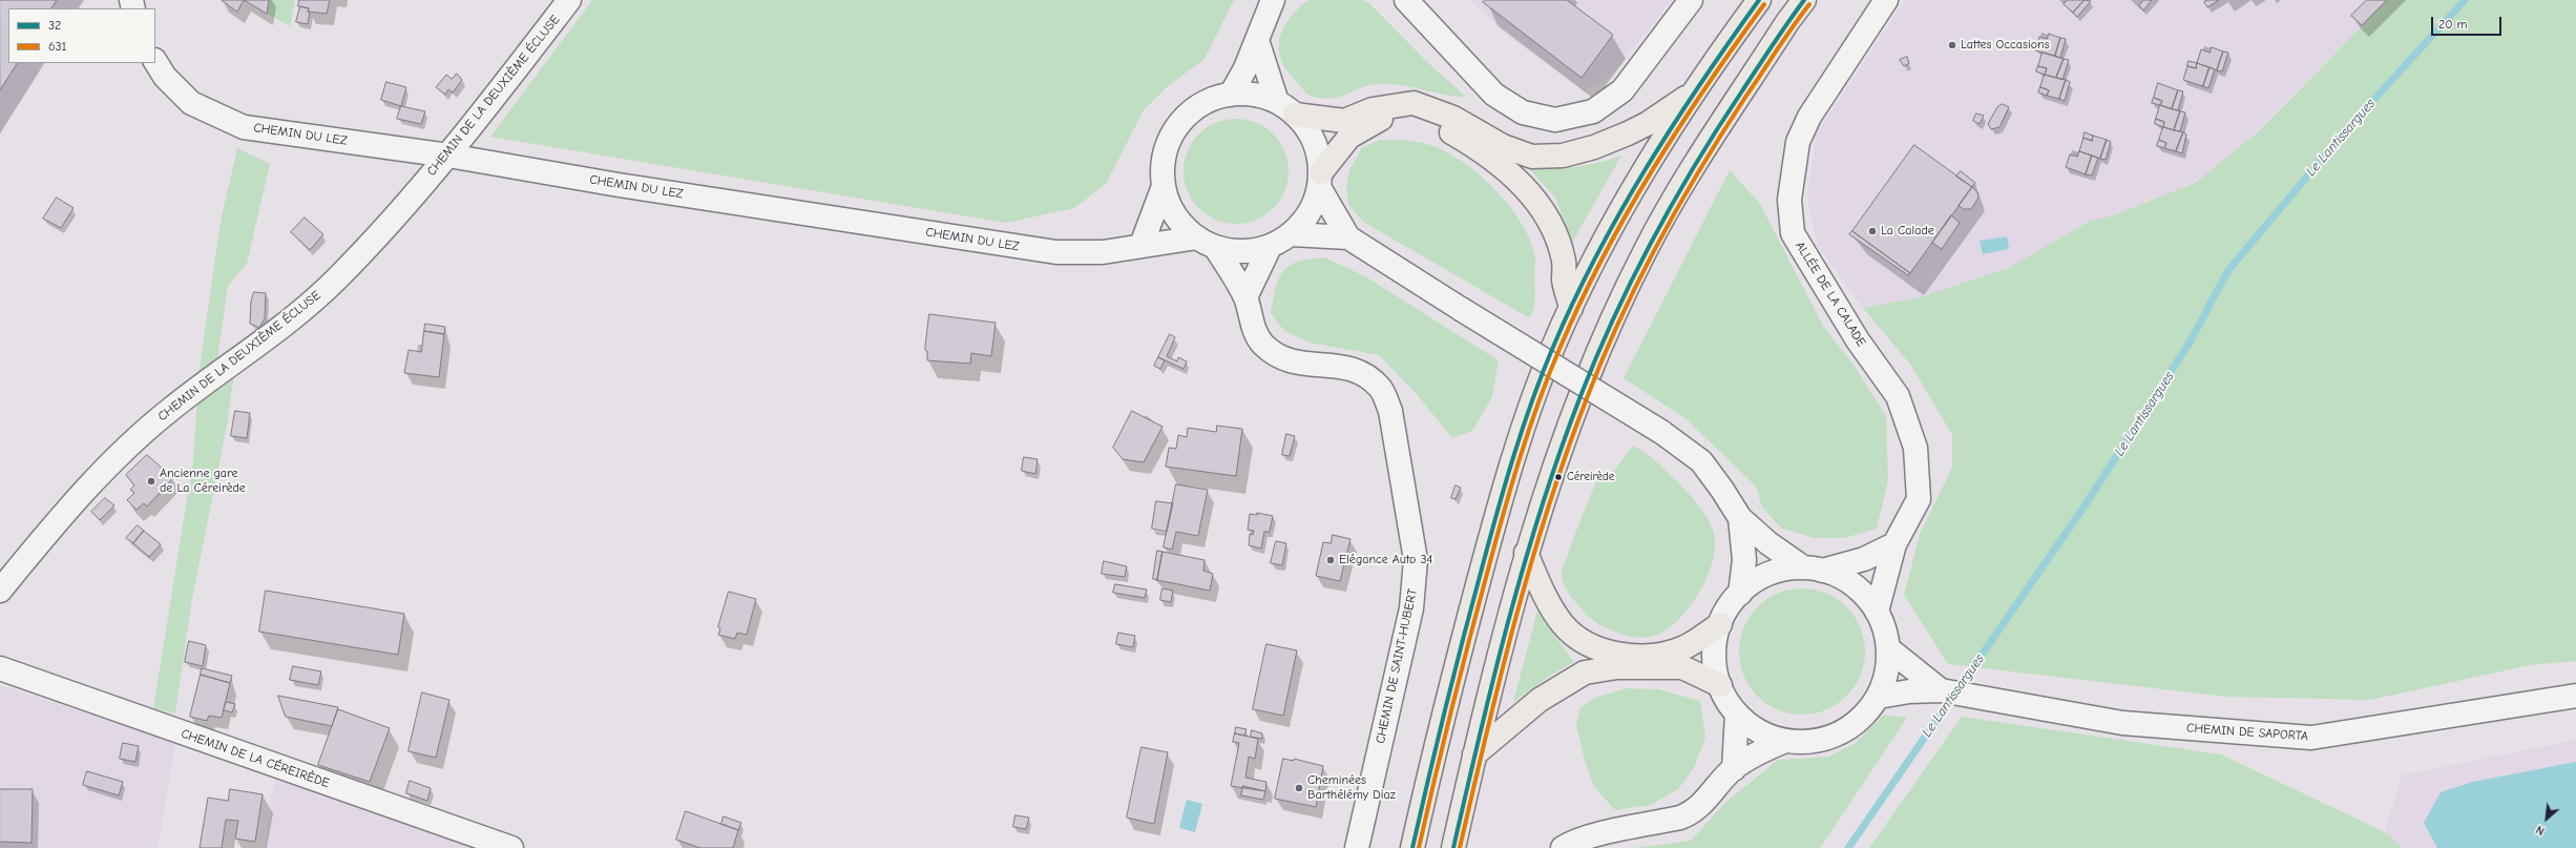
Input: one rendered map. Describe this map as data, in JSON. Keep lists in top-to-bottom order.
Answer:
{
  "streets": {
    "street": [
      "CHEMIN DE LA DEUXIÈME ÉCLUSE",
      "CHEMIN DU LEZ",
      "ALLÉE DE LA CALADE",
      "CHEMIN DE SAINT-HUBERT",
      "CHEMIN DE SAPORTA",
      "CHEMIN DE LA CÉREIRÈDE"
    ]
  },
  "crossings": [
    ["CHEMIN DE LA DEUXIÈME ÉCLUSE", "CHEMIN DU LEZ"],
    ["CHEMIN DU LEZ", "CHEMIN DE SAINT-HUBERT"]
  ],
  "water": ["Le Lantissargues"],
  "places": [
    "Lattes Occasions",
    "La Calade",
    "Céreirède",
    "Ancienne gare de La Céreirède",
    "Elégance Auto 34",
    "Cheminées Barthélémy Diaz"
  ],
  "lines": ["transit line 32", "transit line 631"],
  "legend": ["32", "631"],
  "scale_bar": "20 m",
  "north": "bottom left"
}
